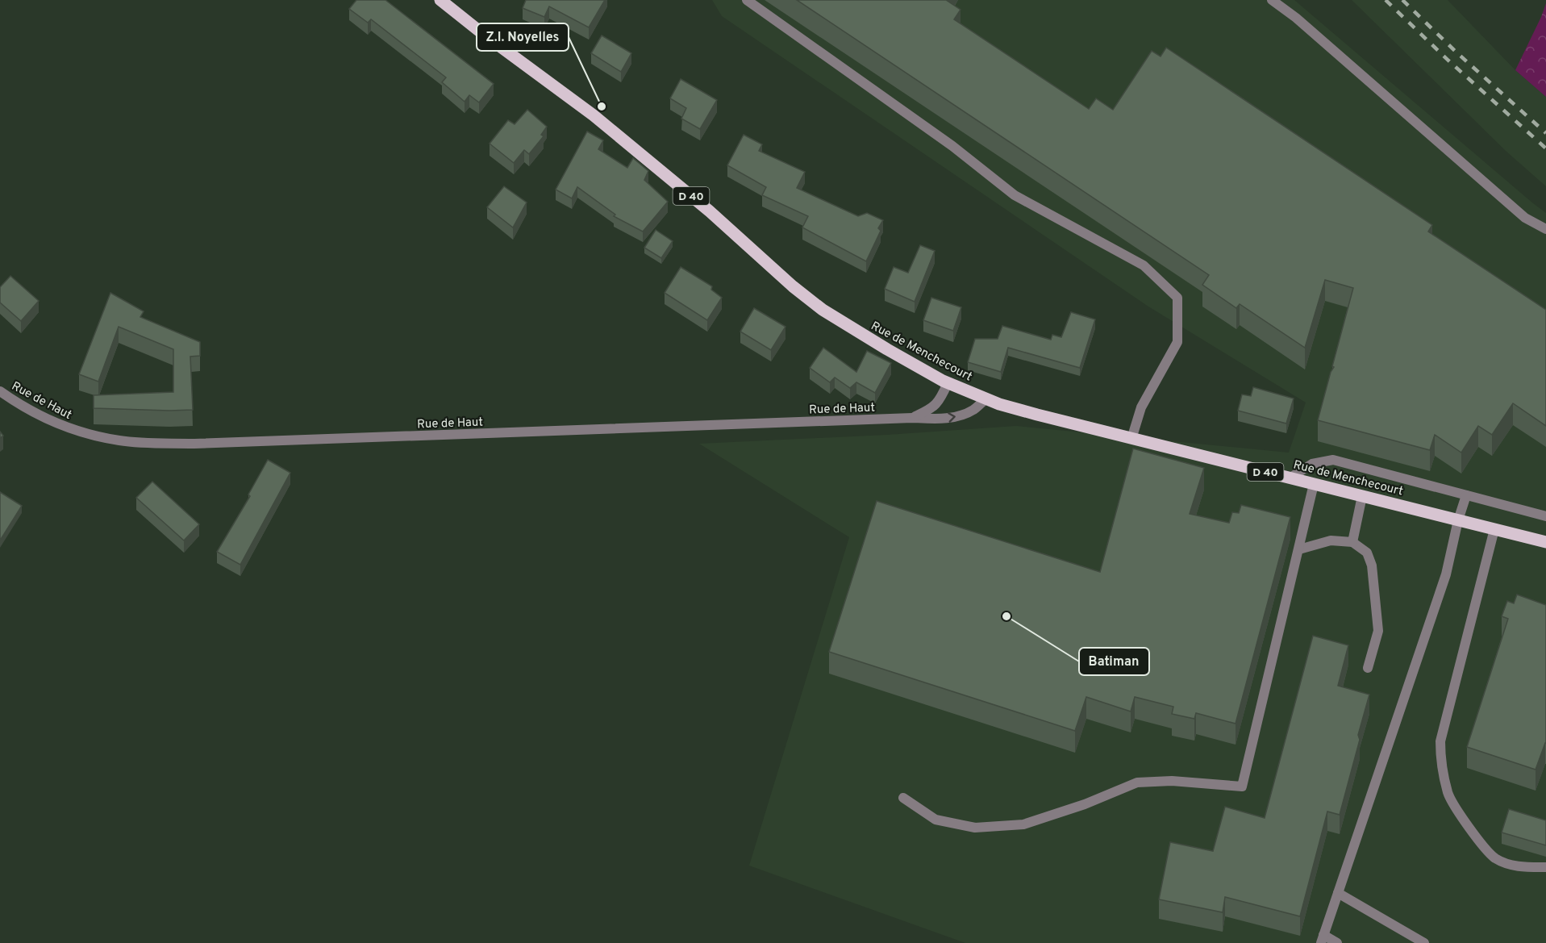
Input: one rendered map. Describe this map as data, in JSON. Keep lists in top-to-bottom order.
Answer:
{
  "streets": {
    "main road": ["D 40", "Rue de Menchecourt"],
    "street": ["Rue de Haut"]
  },
  "crossings": [
    ["Rue de Menchecourt", "Rue de Haut"]
  ],
  "places": ["Z.I. Noyelles", "Batiman"]
}
